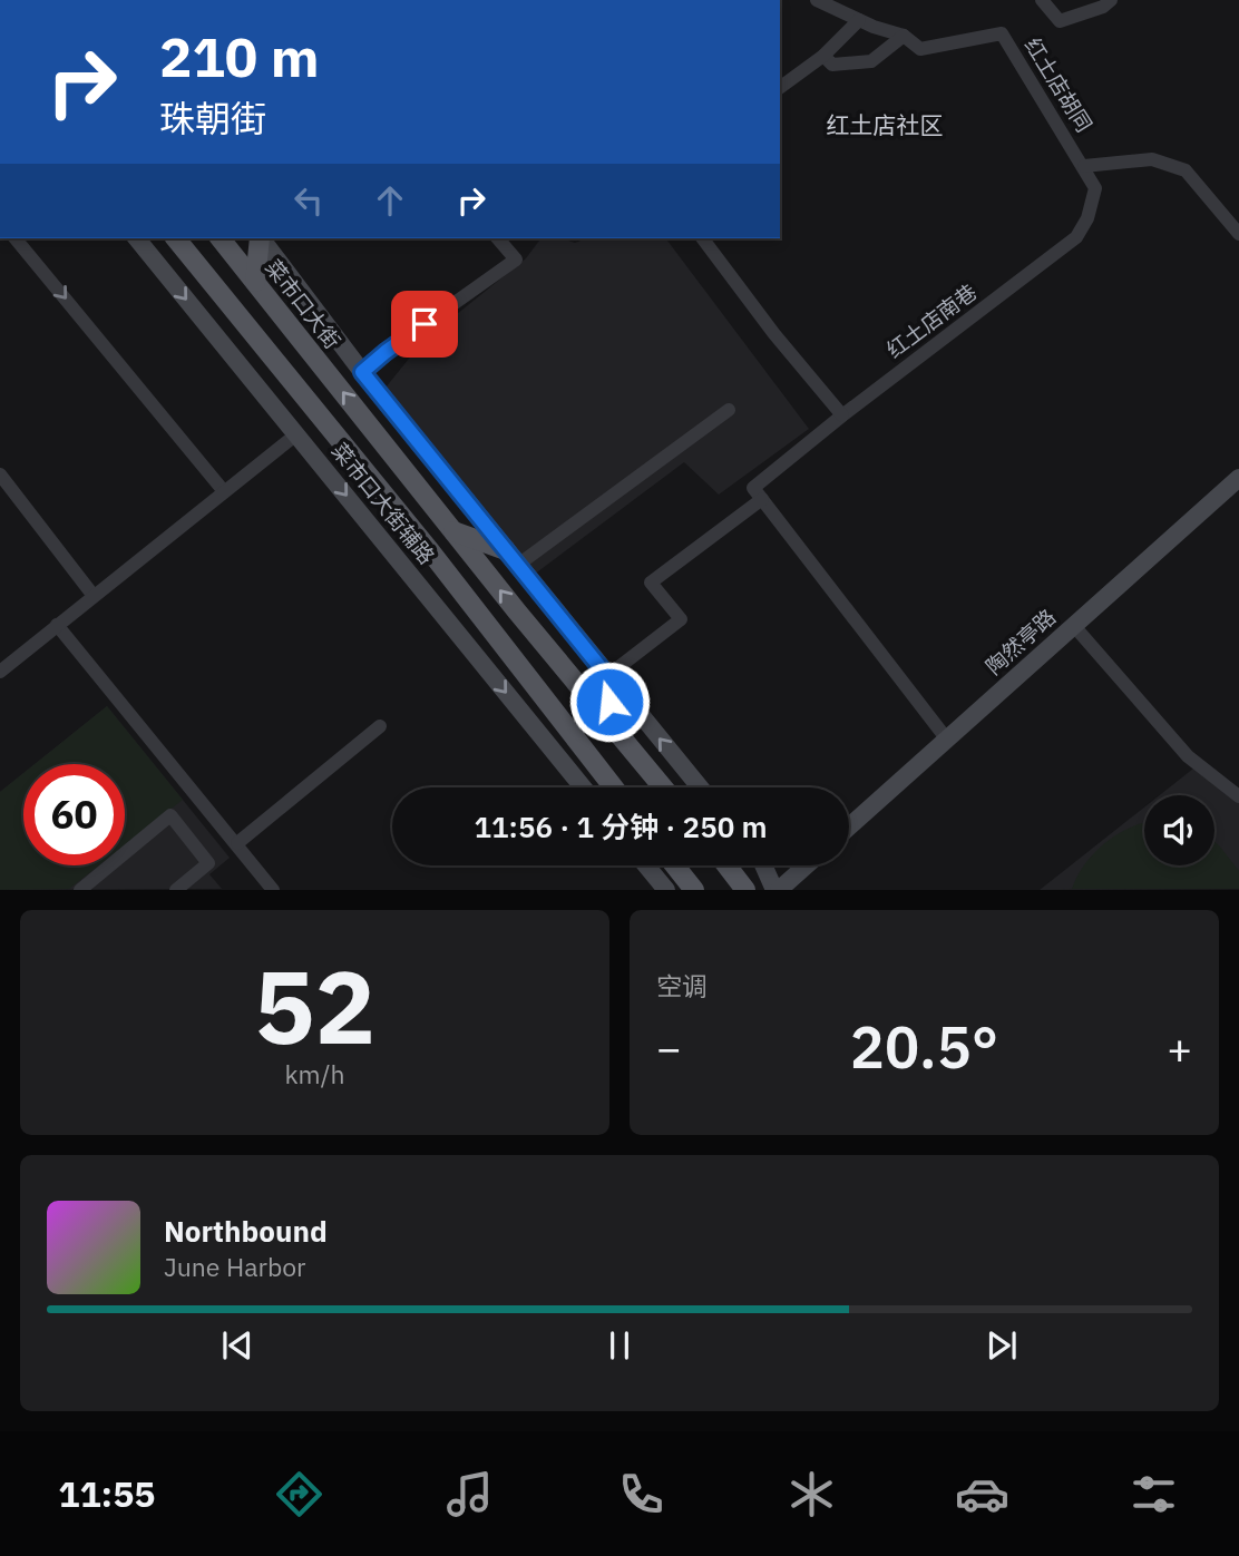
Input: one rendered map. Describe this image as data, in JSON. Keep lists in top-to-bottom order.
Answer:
{
  "streets": {
    "main road": ["菜市口大街"],
    "street": [
      "红土店胡同",
      "红土店南巷",
      "菜市口大街辅路",
      "陶然亭路"
    ]
  },
  "crossings": [
    ["红土店胡同", "红土店南巷"]
  ],
  "districts": ["红土店社区"],
  "page": {
    "turn": ["210 m", "珠朝街"],
    "limit": "60",
    "trip": "11:56 · 1 分钟 · 250 m",
    "tile": [
      ["52", "km/h"],
      "空调"
    ],
    "heat": ["−", "20.5°", "+"],
    "song": ["Northbound", "June Harbor"],
    "tabs": "11:55"
  }
}
